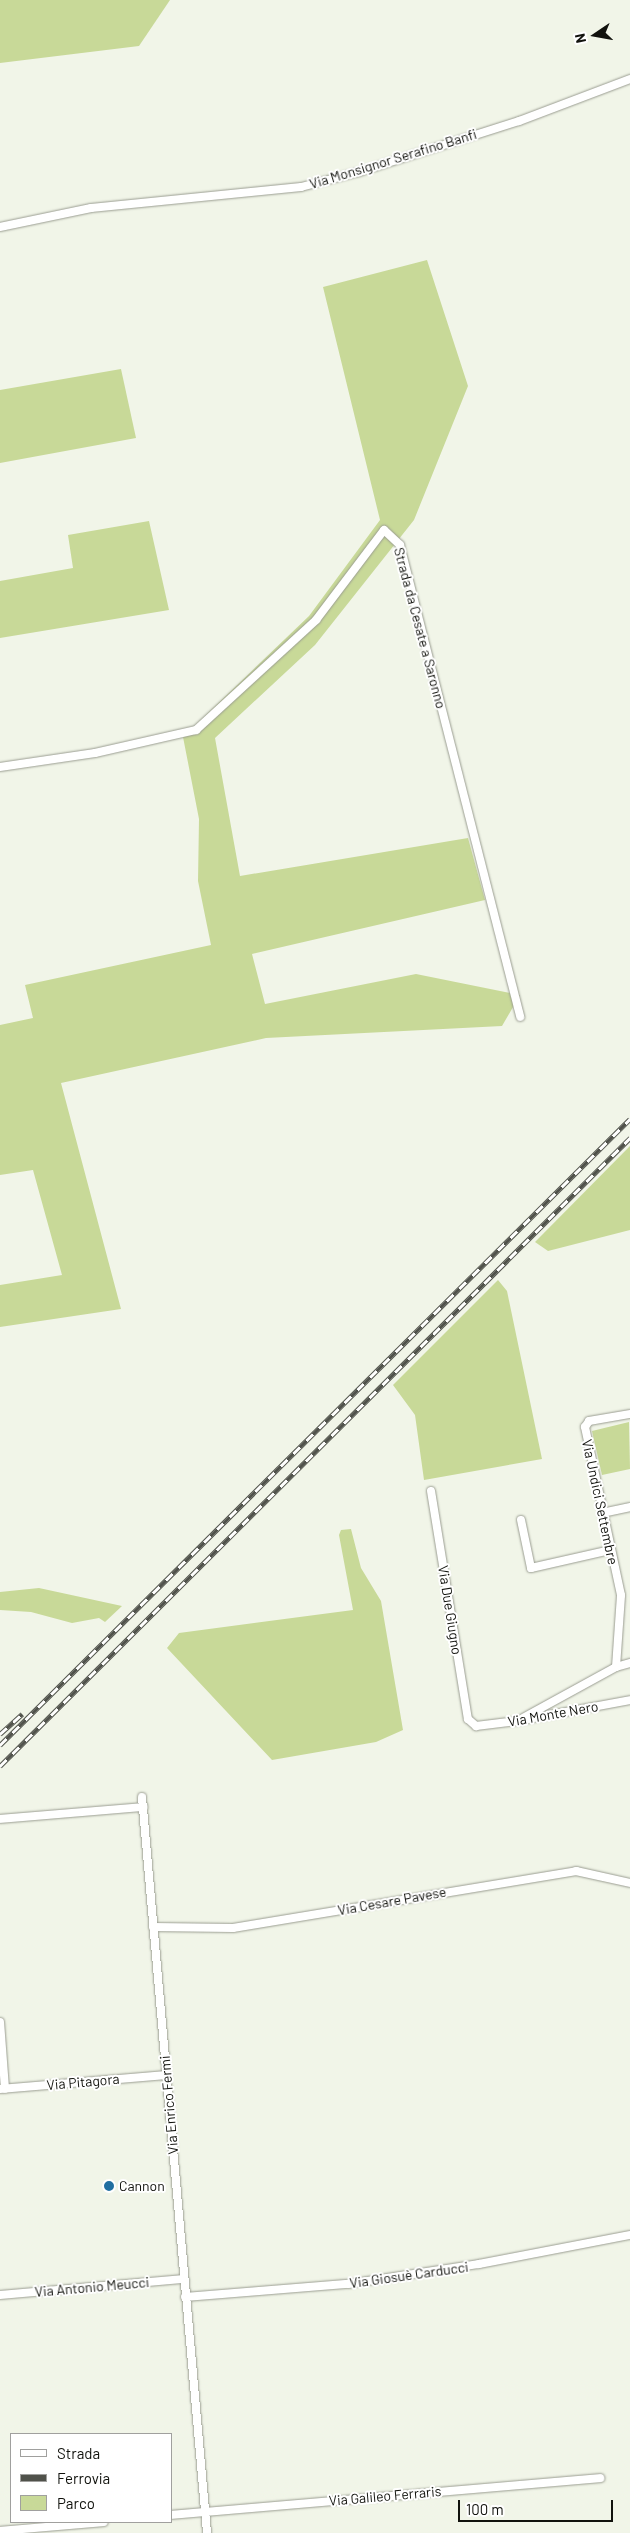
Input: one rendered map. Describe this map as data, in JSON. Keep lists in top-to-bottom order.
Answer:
{
  "streets": {
    "street": [
      "Via Monsignor Serafino Banfi",
      "Strada da Cesate a Saronno",
      "Via Undici Settembre",
      "Via Due Giugno",
      "Via Monte Nero",
      "Via Cesare Pavese",
      "Via Pitagora",
      "Via Enrico Fermi",
      "Via Giosuè Carducci",
      "Via Antonio Meucci",
      "Via Galileo Ferraris"
    ]
  },
  "crossings": [
    ["Via Due Giugno", "Via Monte Nero"],
    ["Via Cesare Pavese", "Via Enrico Fermi"],
    ["Via Pitagora", "Via Enrico Fermi"],
    ["Via Enrico Fermi", "Via Giosuè Carducci"],
    ["Via Enrico Fermi", "Via Antonio Meucci"],
    ["Via Enrico Fermi", "Via Galileo Ferraris"]
  ],
  "places": ["Cannon"],
  "legend": ["Strada", "Ferrovia", "Parco"],
  "scale_bar": "100 m",
  "north": "left"
}
